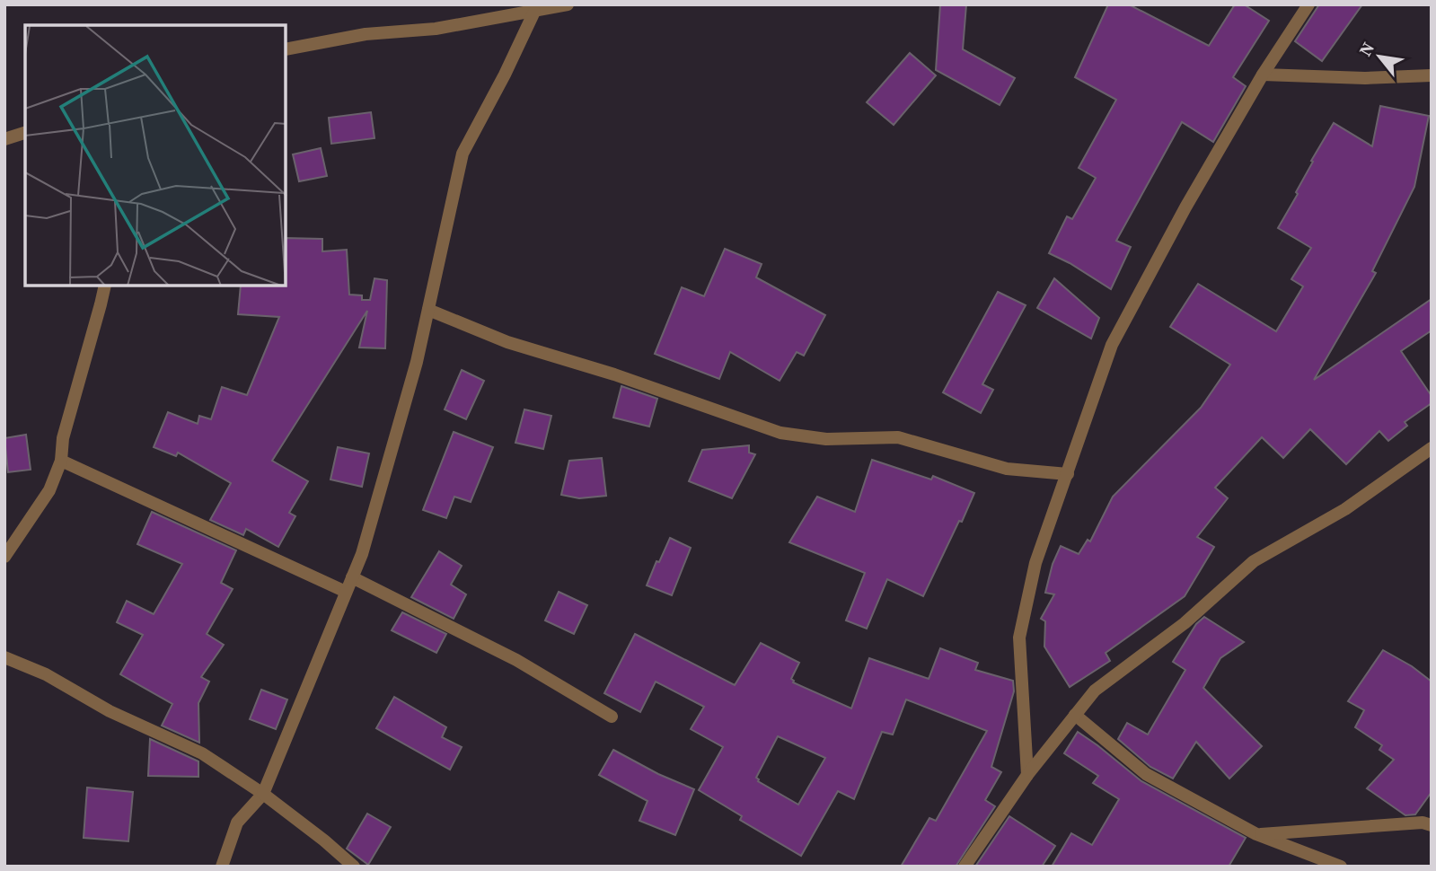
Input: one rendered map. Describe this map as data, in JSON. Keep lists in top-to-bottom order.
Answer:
{
  "north": "top left"
}
